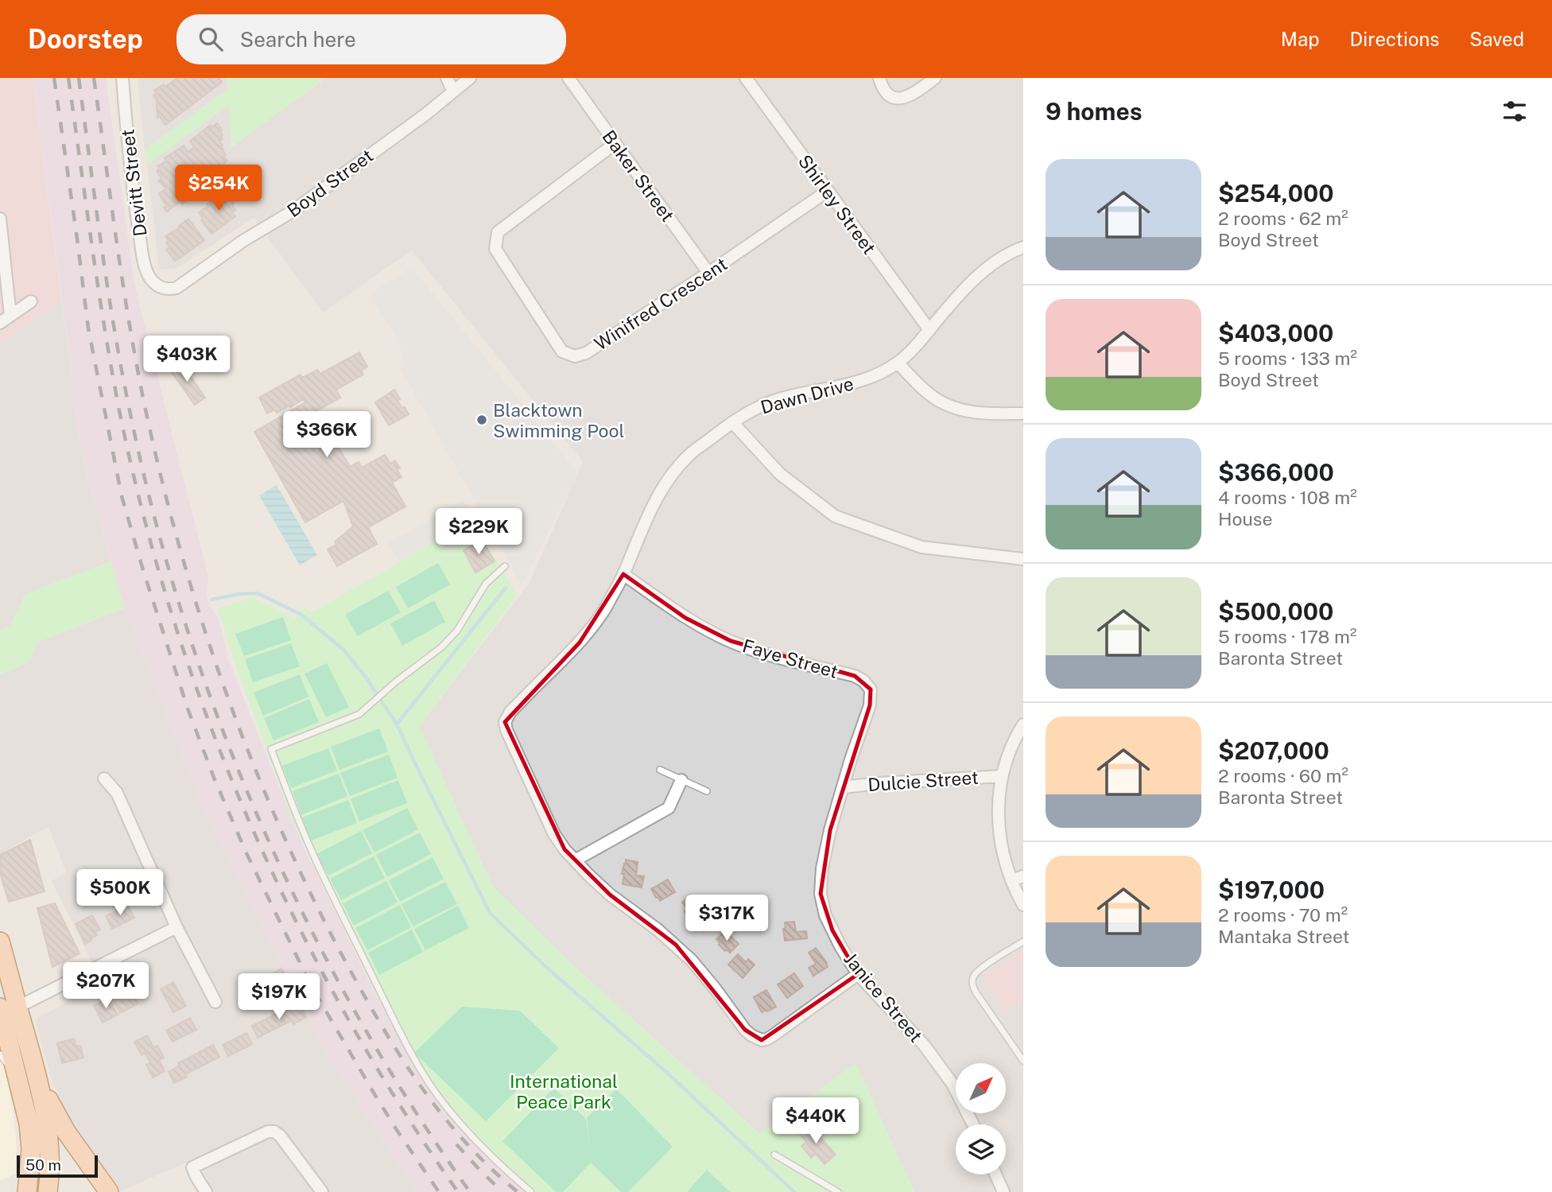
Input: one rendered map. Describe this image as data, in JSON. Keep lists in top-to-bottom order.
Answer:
{
  "streets": {
    "street": [
      "Baker Street",
      "Devitt Street",
      "Boyd Street",
      "Shirley Street",
      "Winifred Crescent",
      "Dawn Drive",
      "Faye Street",
      "Dulcie Street",
      "Janice Street"
    ]
  },
  "crossings": [
    ["Baker Street", "Winifred Crescent"],
    ["Devitt Street", "Boyd Street"],
    ["Shirley Street", "Winifred Crescent"],
    ["Shirley Street", "Dawn Drive"],
    ["Dawn Drive", "Faye Street"],
    ["Faye Street", "Janice Street"],
    ["Dulcie Street", "Janice Street"]
  ],
  "parks": ["International Peace Park"],
  "places": ["Blacktown Swimming Pool"],
  "scale_bar": "50 m",
  "north": "top right",
  "page": {
    "header": "Doorstep",
    "search": "Search here",
    "nav": ["Map", "Directions", "Saved"],
    "heading": "9 homes",
    "list": [
      {
        "name": "$254,000",
        "note": "2 rooms · 62 m² · Boyd Street"
      },
      {
        "name": "$403,000",
        "note": "5 rooms · 133 m² · Boyd Street"
      },
      {
        "name": "$366,000",
        "note": "4 rooms · 108 m² · House"
      },
      {
        "name": "$500,000",
        "note": "5 rooms · 178 m² · Baronta Street"
      },
      {
        "name": "$207,000",
        "note": "2 rooms · 60 m² · Baronta Street"
      },
      {
        "name": "$197,000",
        "note": "2 rooms · 70 m² · Mantaka Street"
      }
    ],
    "price": [
      "$254K",
      "$403K",
      "$366K",
      "$229K",
      "$500K",
      "$317K",
      "$207K",
      "$197K",
      "$440K"
    ],
    "scale": "50 m"
  }
}
